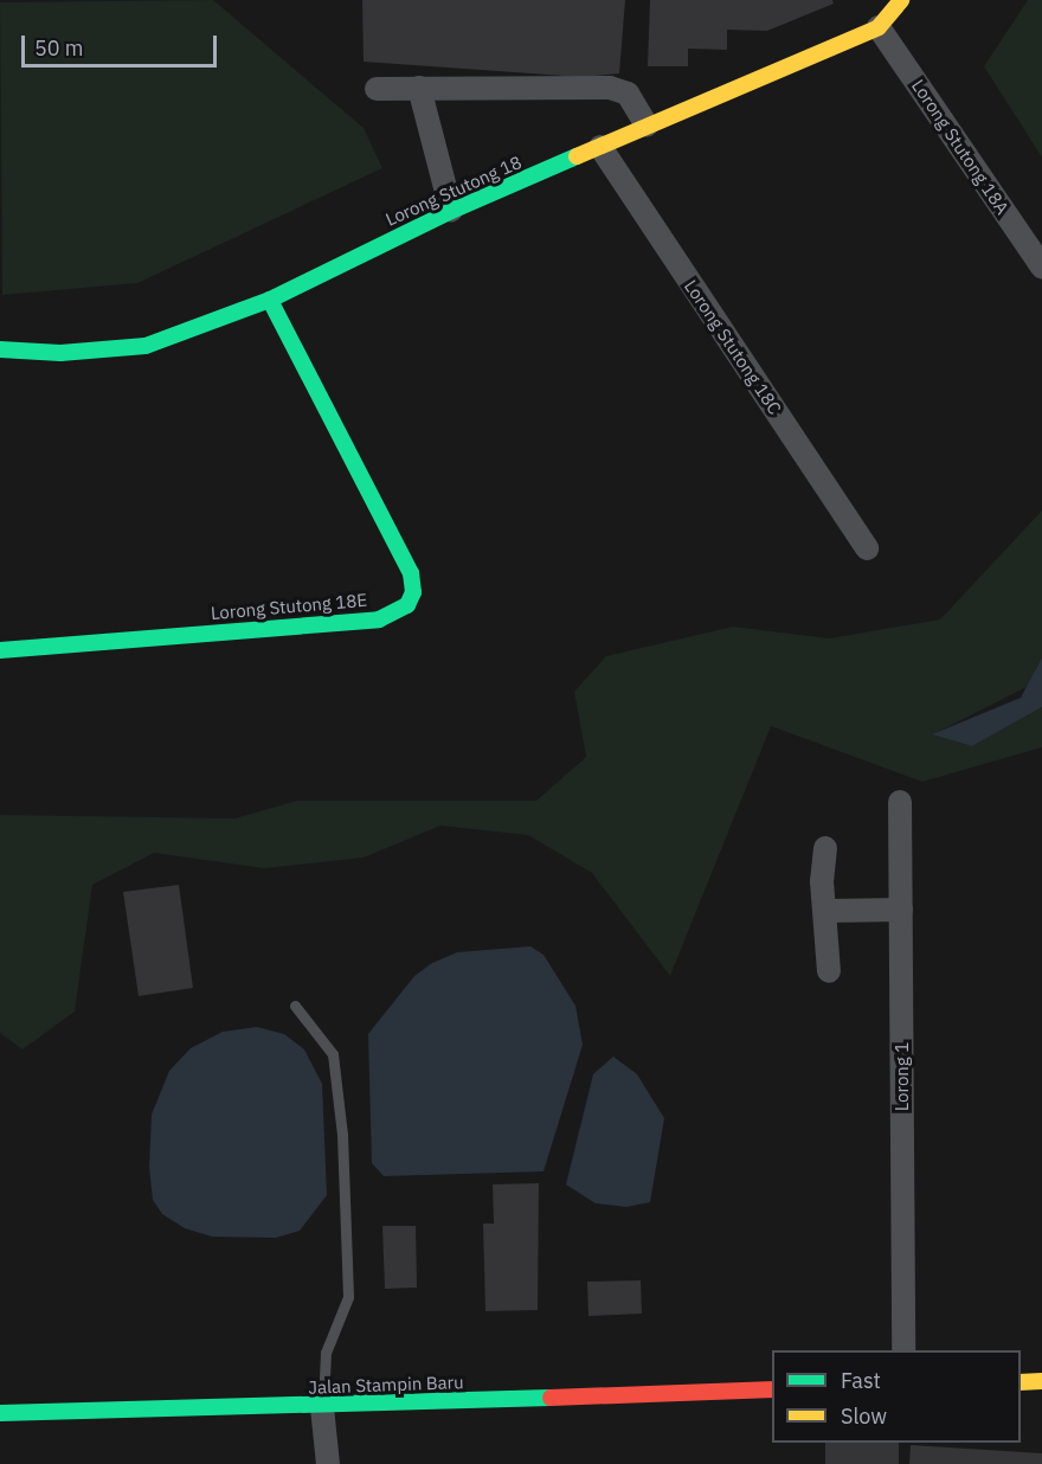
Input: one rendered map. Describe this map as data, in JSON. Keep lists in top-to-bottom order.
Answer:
{
  "streets": {
    "street": [
      "Lorong Stutong 18A",
      "Lorong Stutong 18",
      "Lorong Stutong 18C",
      "Lorong Stutong 18E",
      "Lorong 1",
      "Jalan Stampin Baru"
    ]
  },
  "crossings": [
    ["Lorong Stutong 18A", "Lorong Stutong 18"],
    ["Lorong Stutong 18", "Lorong Stutong 18C"],
    ["Lorong Stutong 18", "Lorong Stutong 18E"]
  ],
  "legend": ["Fast", "Slow"],
  "scale_bar": "50 m"
}
